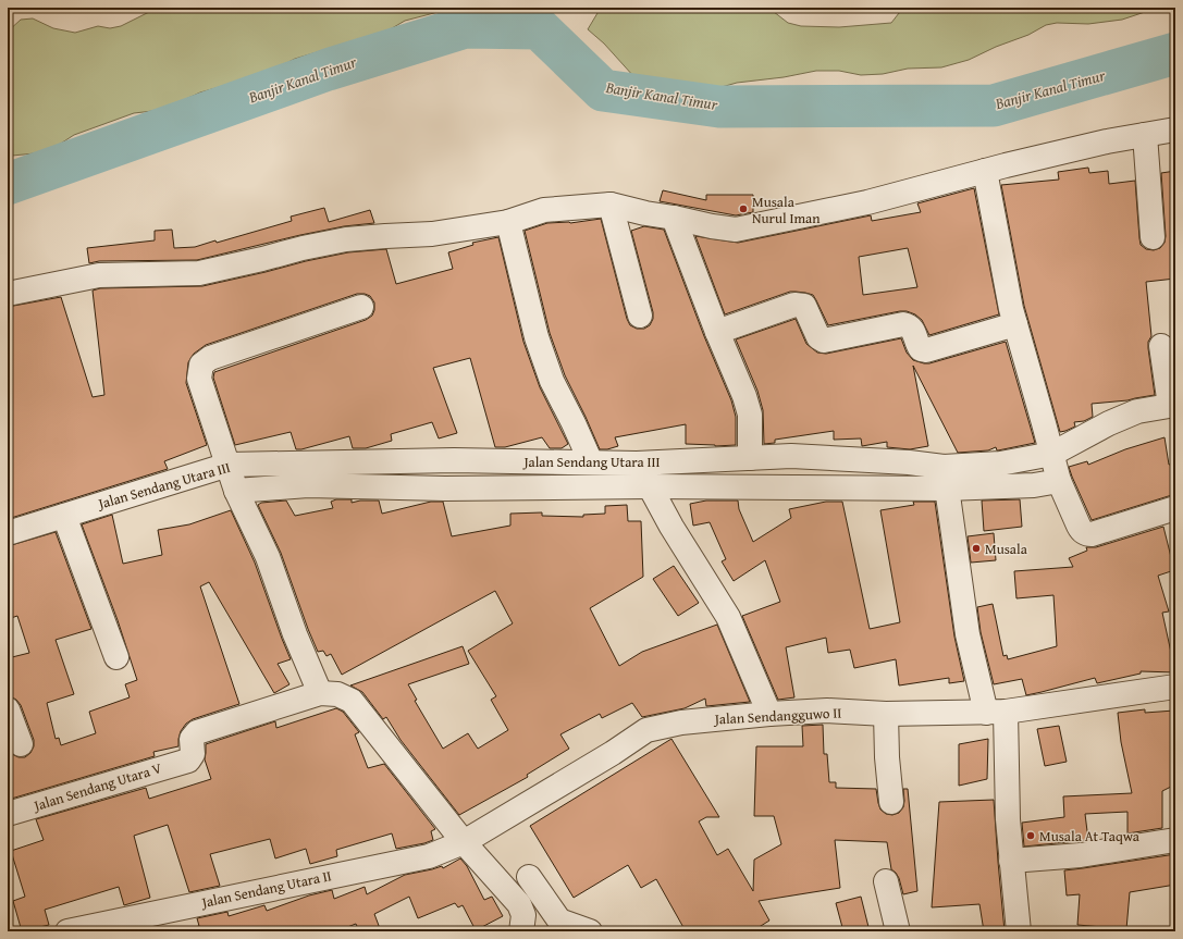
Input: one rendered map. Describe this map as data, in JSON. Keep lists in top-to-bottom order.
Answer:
{
  "streets": {
    "street": [
      "Jalan Sendang Utara III",
      "Jalan Sendangguwo II",
      "Jalan Sendang Utara V",
      "Jalan Sendang Utara II"
    ]
  },
  "crossings": [
    ["Jalan Sendangguwo II", "Jalan Sendang Utara II"]
  ],
  "water": ["Banjir Kanal Timur"],
  "places": ["Musala Nurul Iman", "Musala", "Musala At Taqwa"]
}
